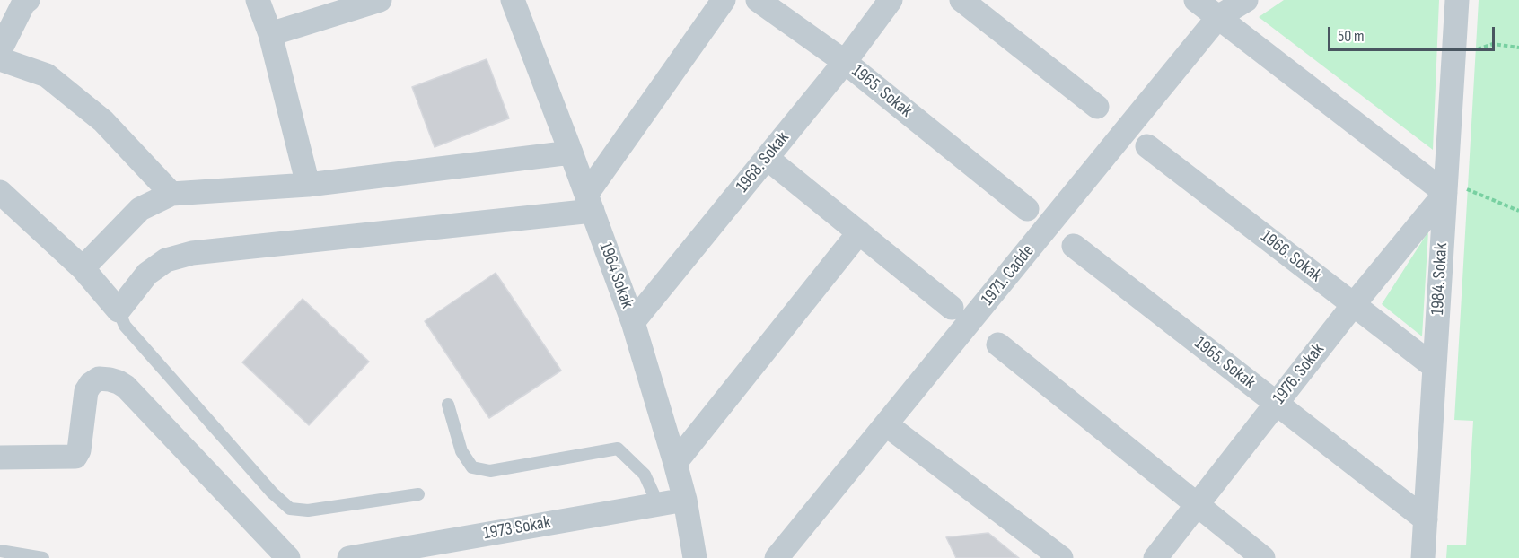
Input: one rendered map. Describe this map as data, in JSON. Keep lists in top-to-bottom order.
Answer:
{
  "streets": {
    "street": [
      "1965. Sokak",
      "1968. Sokak",
      "1966. Sokak",
      "1964 Sokak",
      "1971. Cadde",
      "1984. Sokak",
      "1976. Sokak",
      "1973 Sokak"
    ]
  },
  "crossings": [
    ["1965. Sokak", "1968. Sokak"],
    ["1965. Sokak", "1984. Sokak"],
    ["1965. Sokak", "1976. Sokak"],
    ["1968. Sokak", "1964 Sokak"],
    ["1966. Sokak", "1984. Sokak"],
    ["1966. Sokak", "1976. Sokak"],
    ["1964 Sokak", "1973 Sokak"],
    ["1984. Sokak", "1976. Sokak"]
  ],
  "scale_bar": "50 m"
}
